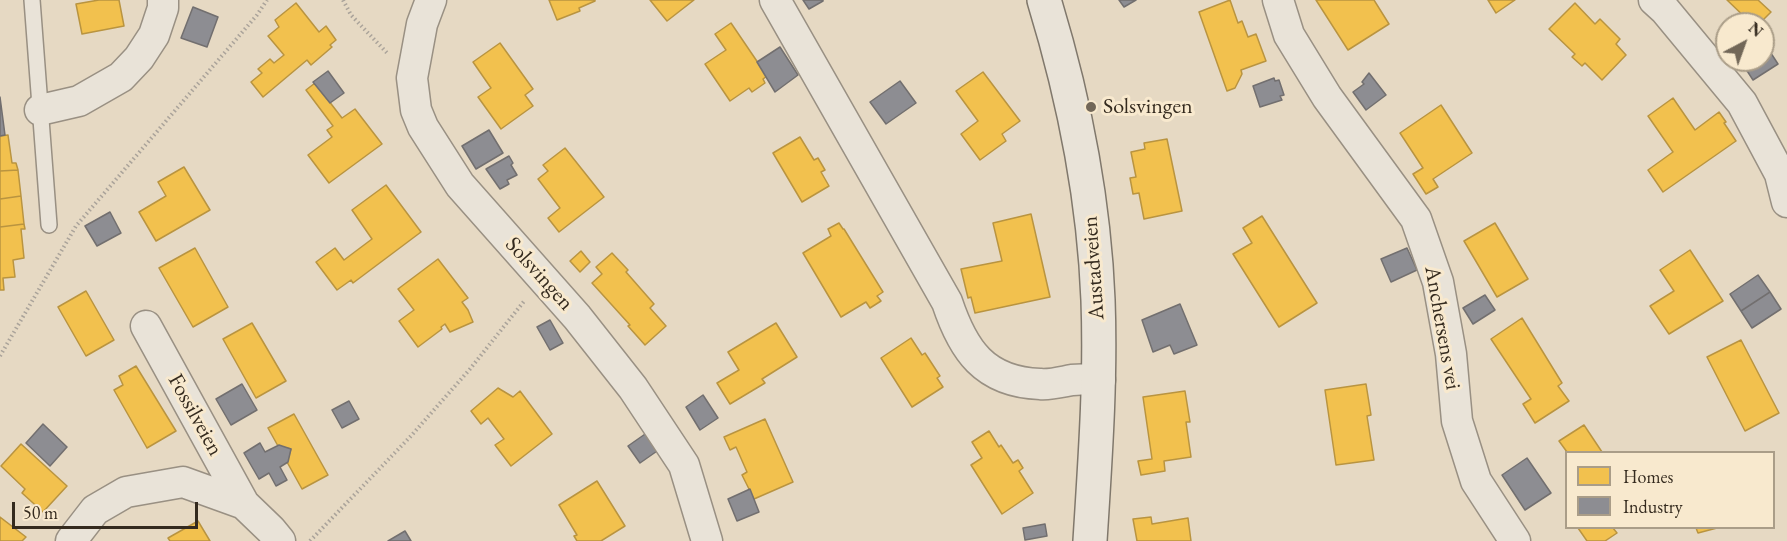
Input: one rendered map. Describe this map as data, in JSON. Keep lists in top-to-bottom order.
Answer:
{
  "streets": {
    "main road": ["Austadveien"],
    "street": ["Solsvingen", "Anchersens vei", "Fossilveien"]
  },
  "places": ["Solsvingen"],
  "legend": ["Homes", "Industry"],
  "scale_bar": "50 m",
  "north": "top right"
}
